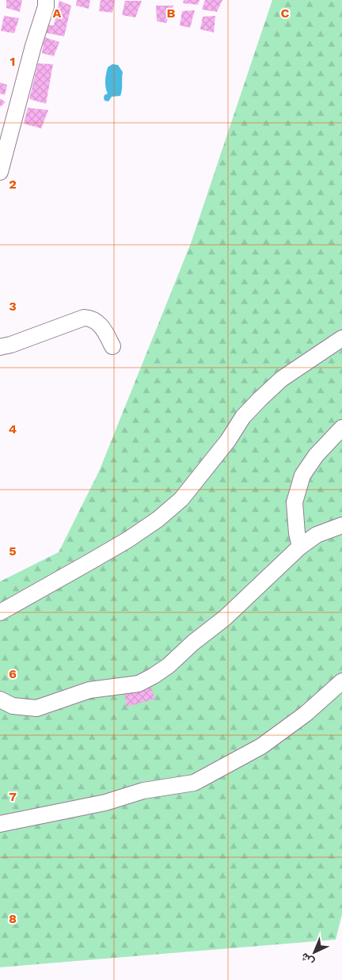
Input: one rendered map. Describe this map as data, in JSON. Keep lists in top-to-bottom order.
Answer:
{
  "north": "bottom left",
  "grid": {
    "columns": ["A", "B", "C"],
    "rows": [
      "1",
      "2",
      "3",
      "4",
      "5",
      "6",
      "7",
      "8"
    ]
  }
}
